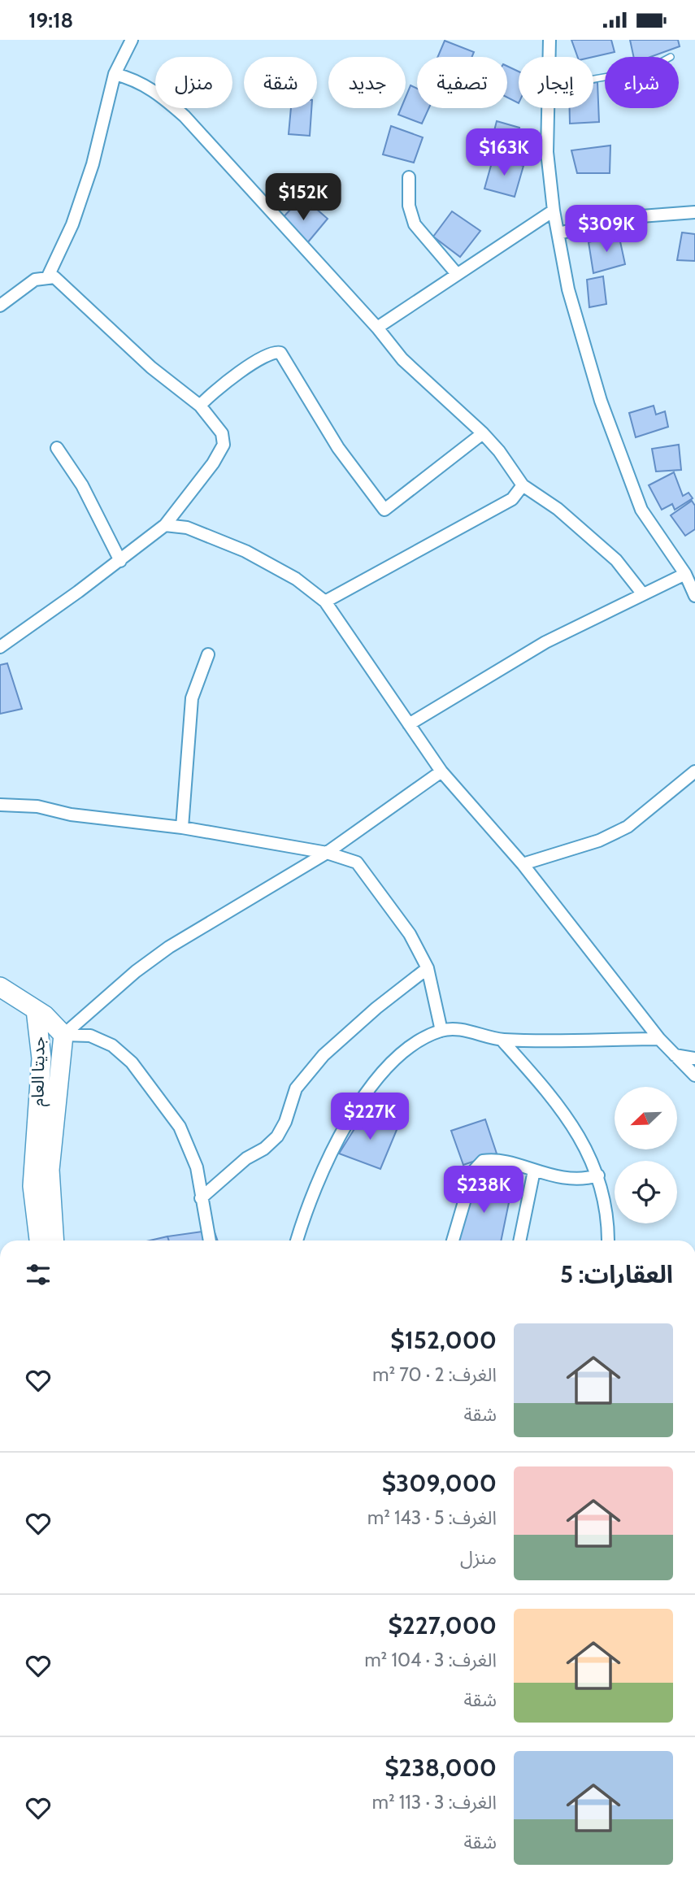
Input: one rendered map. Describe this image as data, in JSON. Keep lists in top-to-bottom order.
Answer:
{
  "streets": {
    "main road": ["جديتا العام"]
  },
  "north": "bottom left",
  "page": {
    "status": "19:18",
    "chip": [
      "شراء",
      "إيجار",
      "تصفية",
      "جديد",
      "شقة",
      "منزل"
    ],
    "price": [
      "$163K",
      "$152K",
      "$309K",
      "$227K",
      "$238K"
    ],
    "heading": "العقارات: 5",
    "list": [
      {
        "name": "$152,000",
        "note": "الغرف: 2 · 70 m² · شقة"
      },
      {
        "name": "$309,000",
        "note": "الغرف: 5 · 143 m² · منزل"
      },
      {
        "name": "$227,000",
        "note": "الغرف: 3 · 104 m² · شقة"
      },
      {
        "name": "$238,000",
        "note": "الغرف: 3 · 113 m² · شقة"
      }
    ]
  }
}
